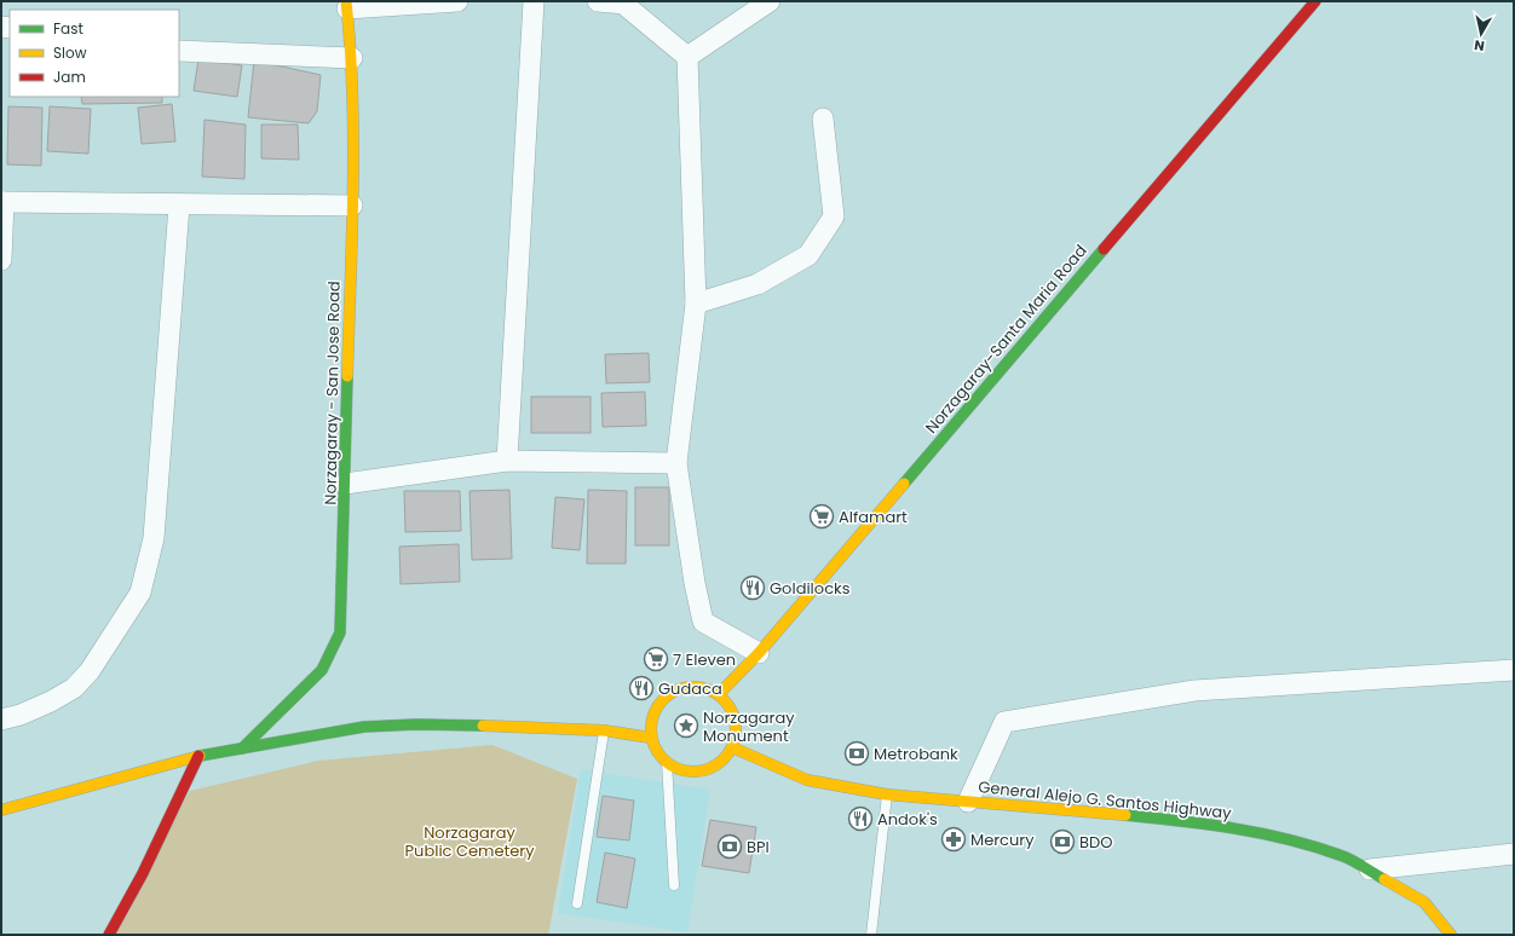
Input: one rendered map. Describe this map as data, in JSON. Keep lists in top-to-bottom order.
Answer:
{
  "streets": {
    "main road": ["Norzagaray-Santa Maria Road", "Norzagaray - San Jose Road", "General Alejo G. Santos Highway"]
  },
  "crossings": [
    ["Norzagaray-Santa Maria Road", "General Alejo G. Santos Highway"]
  ],
  "parks": ["Norzagaray Public Cemetery"],
  "places": {
    "supermarket": ["Alfamart", "7 Eleven"],
    "restaurant": ["Goldilocks", "Gudaca", "Andok's"],
    "place": ["Norzagaray Monument"],
    "bank": ["Metrobank", "BDO", "BPI"],
    "pharmacy": ["Mercury"]
  },
  "legend": ["Fast", "Slow", "Jam"],
  "north": "bottom"
}
